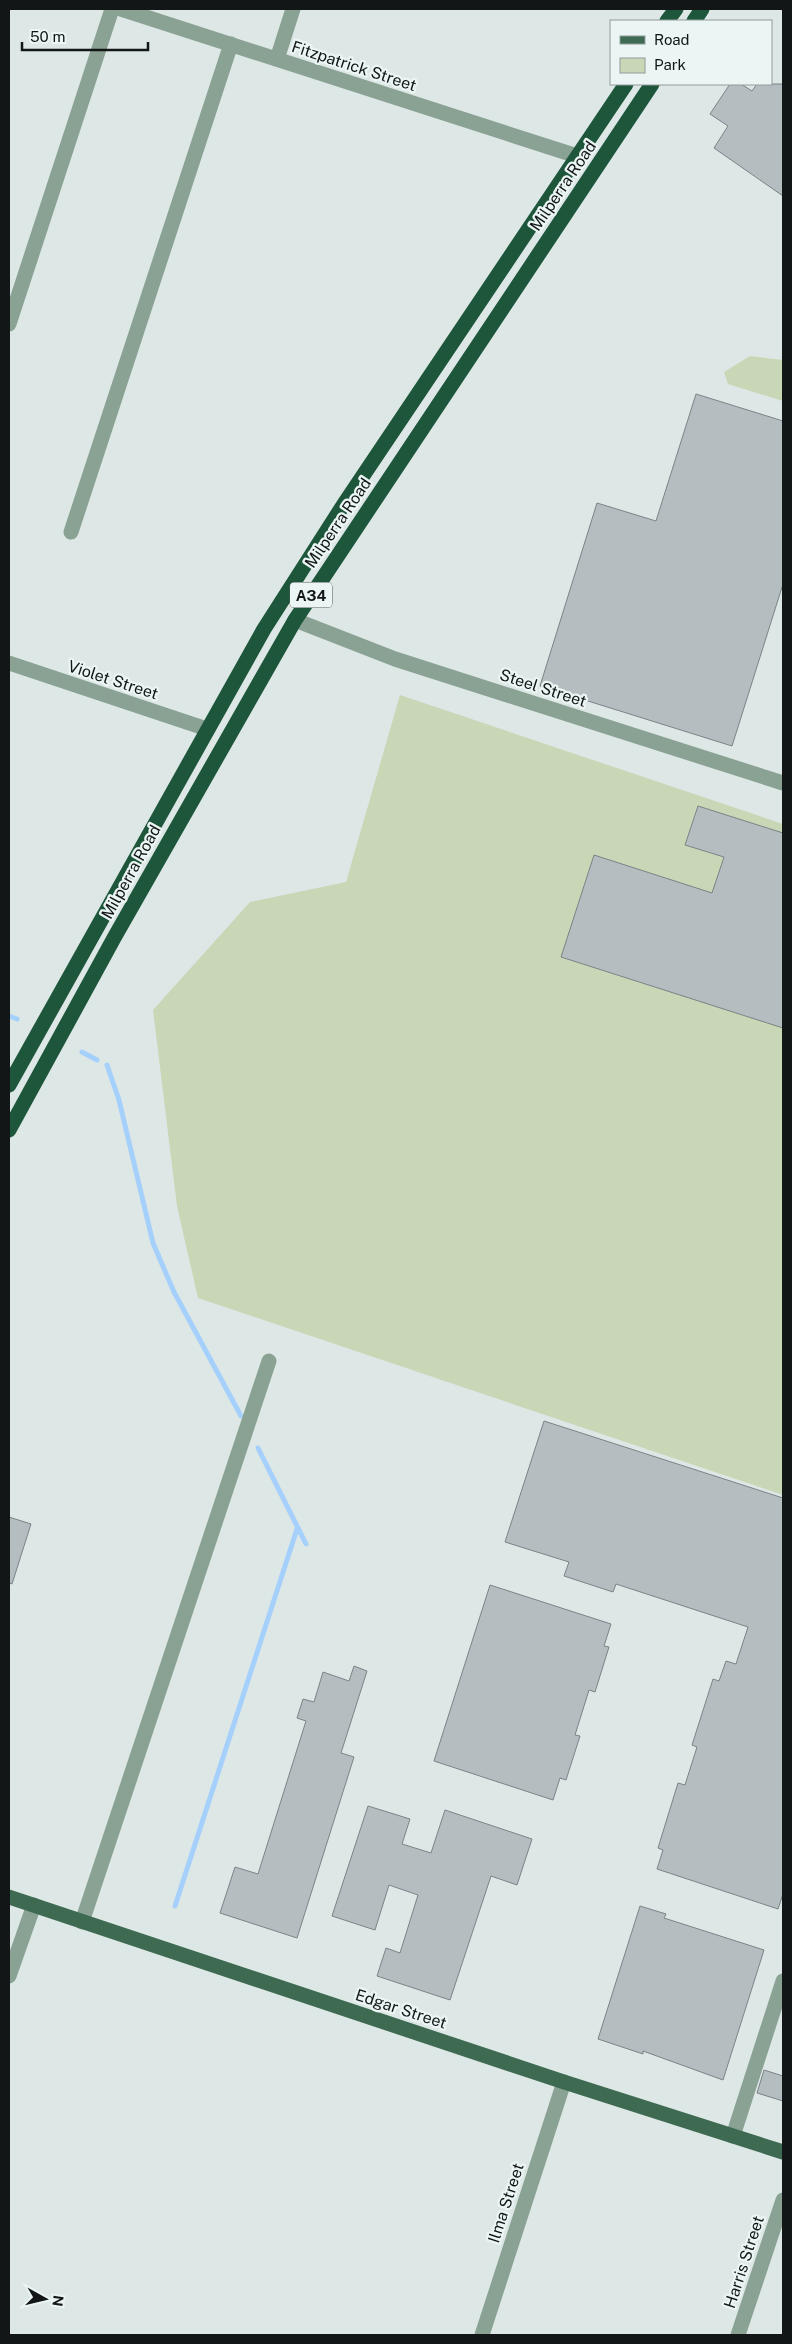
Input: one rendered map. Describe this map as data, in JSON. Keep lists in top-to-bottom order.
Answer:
{
  "streets": {
    "highway": ["Milperra Road", "A34"],
    "main road": ["Edgar Street"],
    "street": [
      "Fitzpatrick Street",
      "Violet Street",
      "Steel Street",
      "Ilma Street",
      "Harris Street"
    ]
  },
  "crossings": [
    ["Fitzpatrick Street", "Milperra Road"],
    ["Milperra Road", "Violet Street"],
    ["Milperra Road", "Steel Street"],
    ["Edgar Street", "Ilma Street"]
  ],
  "legend": ["Road", "Park"],
  "scale_bar": "50 m",
  "north": "right"
}
